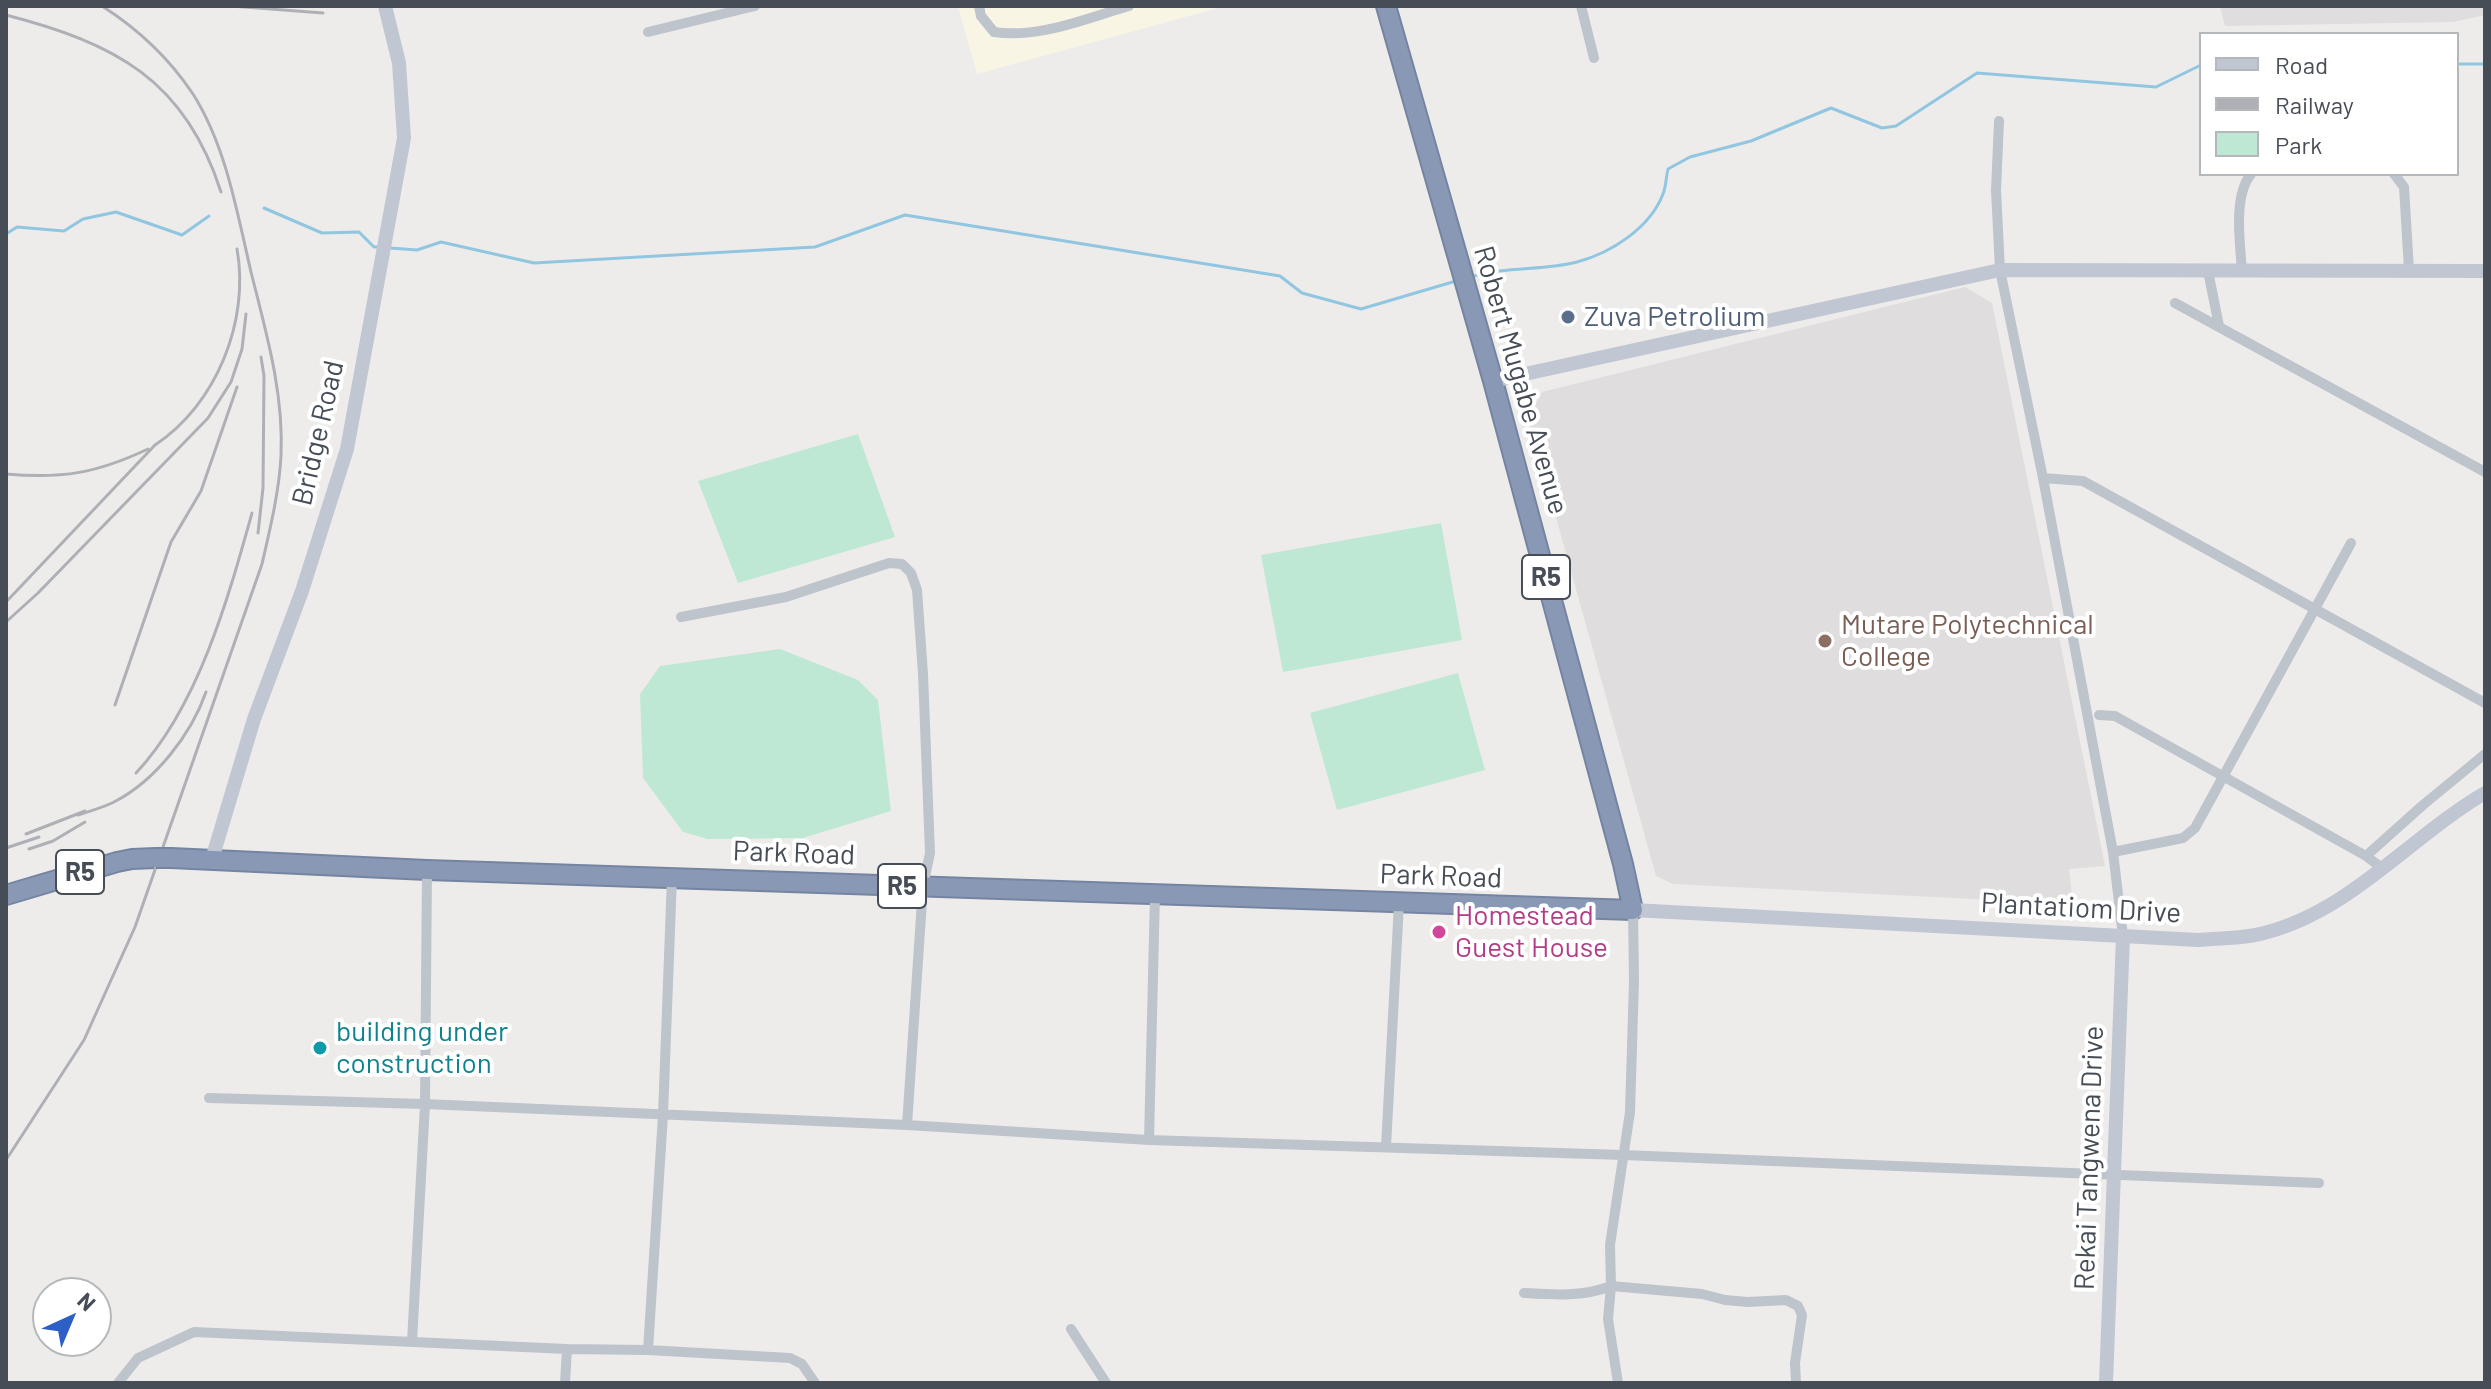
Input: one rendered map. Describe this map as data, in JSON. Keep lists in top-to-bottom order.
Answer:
{
  "streets": {
    "highway": ["Robert Mugabe Avenue", "R5", "Park Road"],
    "street": ["Bridge Road", "Plantatiom Drive", "Rekai Tangwena Drive"]
  },
  "crossings": [
    ["Robert Mugabe Avenue", "Park Road"],
    ["Robert Mugabe Avenue", "Plantatiom Drive"],
    ["Bridge Road", "Park Road"],
    ["Park Road", "Plantatiom Drive"],
    ["Plantatiom Drive", "Rekai Tangwena Drive"]
  ],
  "places": [
    "Zuva Petrolium",
    "Mutare Polytechnical College",
    "Homestead Guest House",
    "building under construction"
  ],
  "legend": ["Road", "Railway", "Park"],
  "north": "top right"
}
